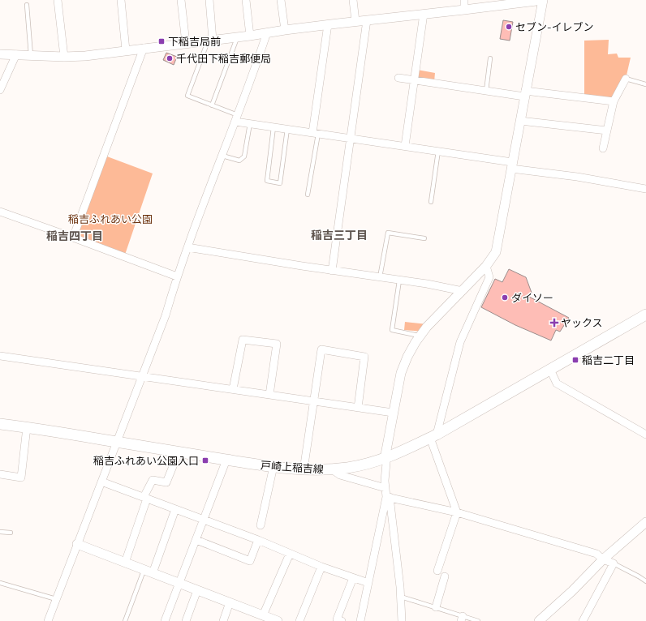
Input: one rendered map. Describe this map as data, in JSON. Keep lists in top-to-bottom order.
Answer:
{
  "streets": {
    "main road": ["戸崎上稲吉線"]
  },
  "districts": ["稲吉三丁目", "稲吉四丁目"],
  "parks": ["稲吉ふれあい公園"],
  "places": {
    "other": ["セブン-イレブン", "千代田下稲吉郵便局", "ダイソー"],
    "transit": ["下稲吉局前", "稲吉二丁目", "稲吉ふれあい公園入口"],
    "health": ["ヤックス"]
  }
}
